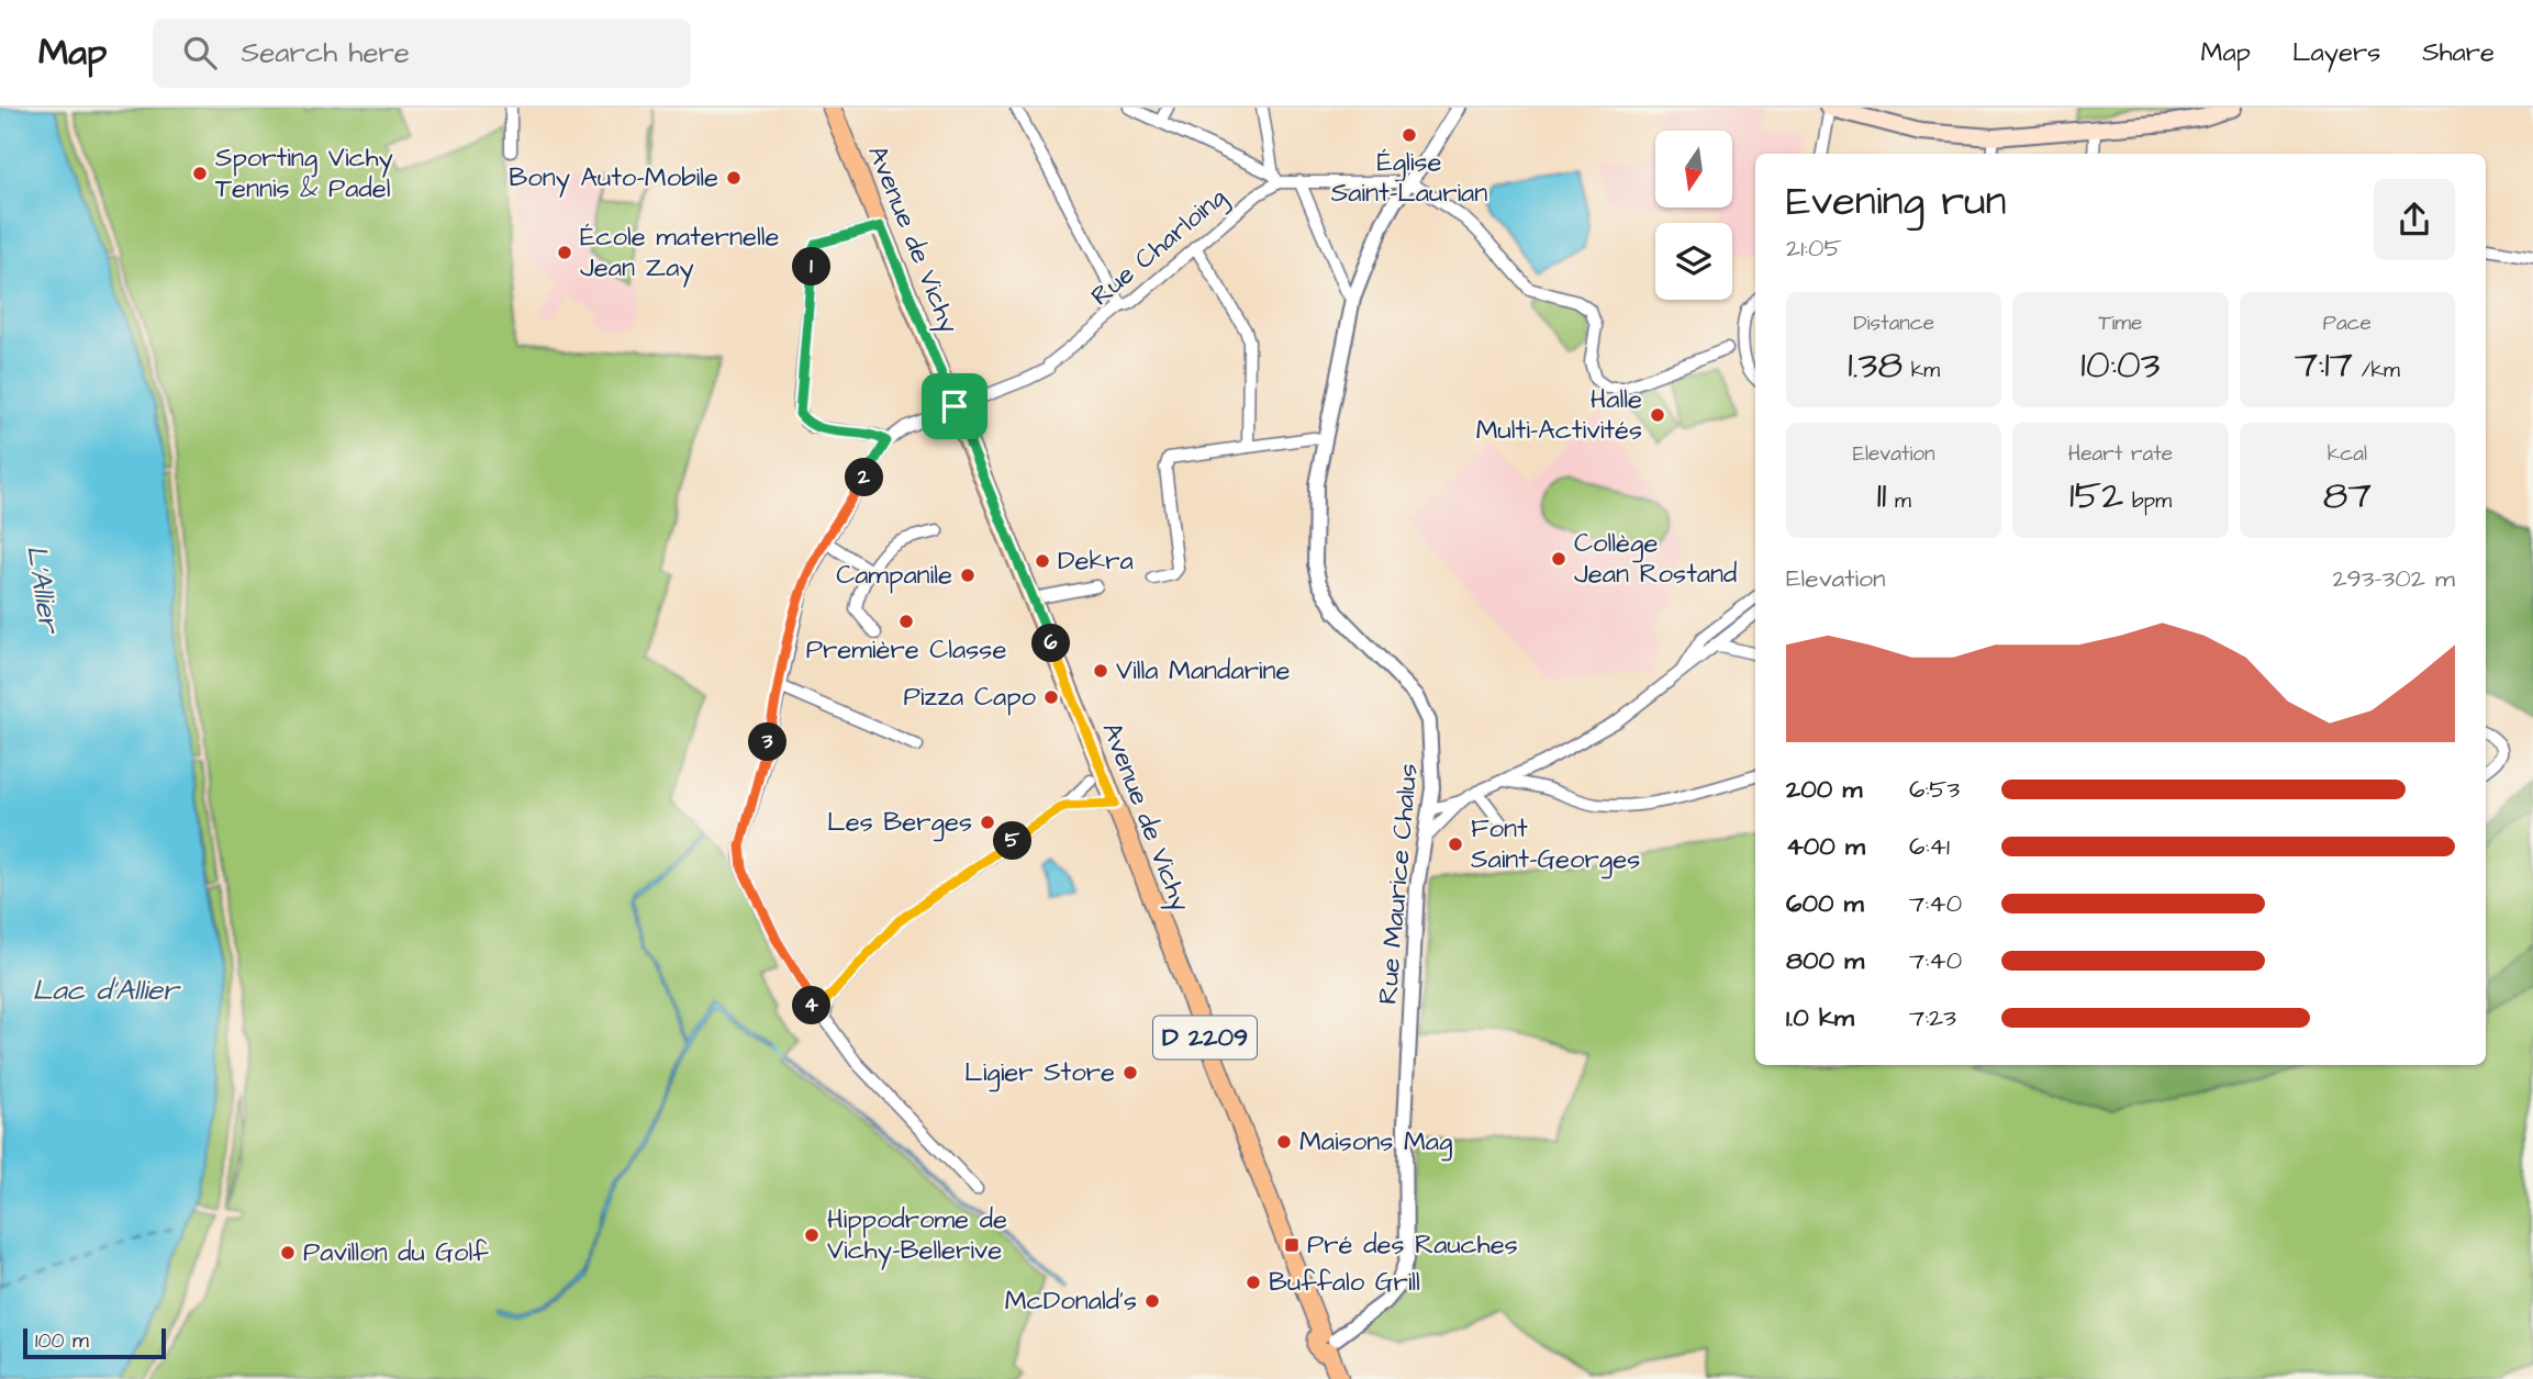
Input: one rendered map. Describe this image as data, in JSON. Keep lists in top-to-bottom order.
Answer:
{
  "streets": {
    "main road": ["Avenue de Vichy", "D 2209"],
    "street": ["Rue Charloing", "Rue Maurice Chalus"]
  },
  "crossings": [
    ["Avenue de Vichy", "Rue Charloing"],
    ["Avenue de Vichy", "Rue Maurice Chalus"]
  ],
  "water": ["L'Allier", "Lac d'Allier"],
  "places": {
    "other": [
      "Église Saint-Laurian",
      "Sporting Vichy Tennis & Padel",
      "Bony Auto-Mobile",
      "École maternelle Jean Zay",
      "Halle Multi-Activités",
      "Collège Jean Rostand",
      "Dekra",
      "Campanile",
      "Première Classe",
      "Villa Mandarine",
      "Pizza Capo",
      "Les Berges",
      "Font Saint-Georges",
      "Ligier Store",
      "Maisons Mag",
      "Hippodrome de Vichy-Bellerive",
      "Pavillon du Golf",
      "Buffalo Grill",
      "McDonald's"
    ],
    "transit": ["Pré des Rauches"]
  },
  "scale_bar": "100 m",
  "north": "bottom",
  "page": {
    "header": "Map",
    "search": "Search here",
    "nav": ["Map", "Layers", "Share"],
    "heading": ["Evening run", "21:05"],
    "pins": [
      "1",
      "2",
      "6",
      "3",
      "5",
      "4"
    ],
    "stats": [
      ["Distance", "1.38 km"],
      ["Time", "10:03"],
      ["Pace", "7:17 /km"],
      ["Elevation", "11 m"],
      ["Heart rate", "152 bpm"],
      ["kcal", "87"]
    ],
    "chart": ["Elevation", "293–302 m"],
    "list": [
      {
        "name": "200 m",
        "note": "6:53"
      },
      {
        "name": "400 m",
        "note": "6:41"
      },
      {
        "name": "600 m",
        "note": "7:40"
      },
      {
        "name": "800 m",
        "note": "7:40"
      },
      {
        "name": "1.0 km",
        "note": "7:23"
      }
    ],
    "scale": "100 m"
  }
}
